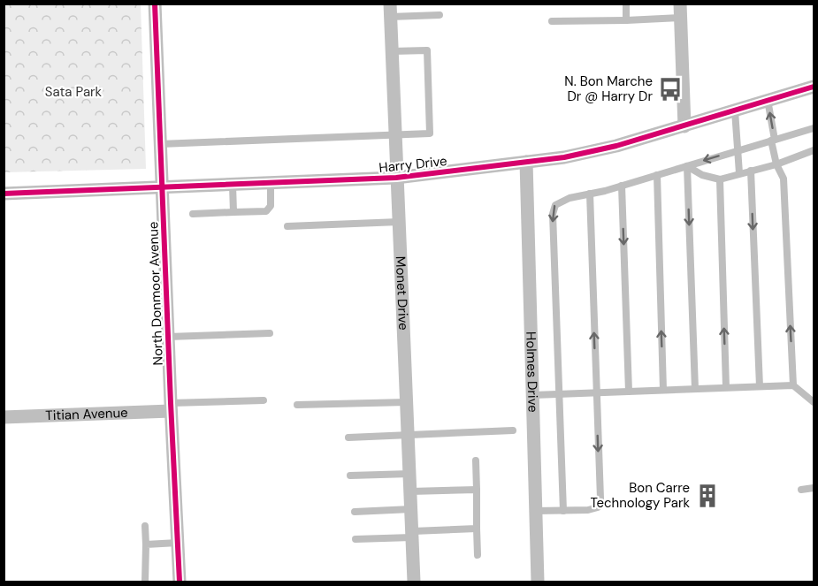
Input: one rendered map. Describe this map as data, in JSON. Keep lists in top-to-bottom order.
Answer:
{
  "streets": {
    "street": [
      "Harry Drive",
      "North Donmoor Avenue",
      "Monet Drive",
      "Holmes Drive",
      "Titian Avenue"
    ]
  },
  "crossings": [
    ["Harry Drive", "North Donmoor Avenue"],
    ["Harry Drive", "Monet Drive"],
    ["Harry Drive", "Holmes Drive"],
    ["North Donmoor Avenue", "Titian Avenue"]
  ],
  "parks": ["Sata Park"],
  "places": {
    "bus stop": ["N. Bon Marche Dr @ Harry Dr"],
    "building": ["Bon Carre Technology Park"]
  }
}
